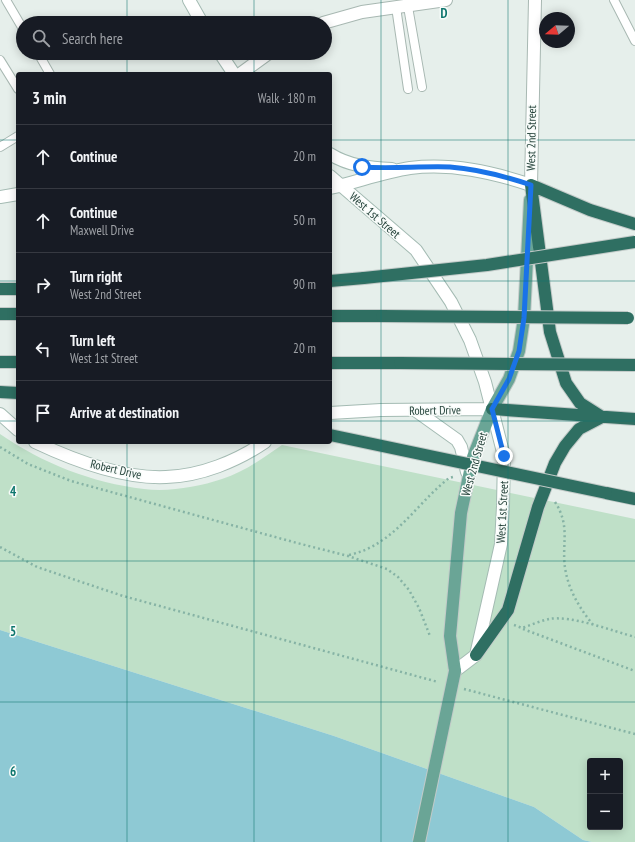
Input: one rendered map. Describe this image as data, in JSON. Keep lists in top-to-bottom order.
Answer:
{
  "streets": {
    "main road": ["West 2nd Street", "West 1st Street", "Robert Drive"]
  },
  "crossings": [
    ["West 2nd Street", "West 1st Street"],
    ["West 2nd Street", "Robert Drive"],
    ["West 1st Street", "Robert Drive"]
  ],
  "north": "left",
  "page": {
    "search": "Search here",
    "heading": ["3 min", "Walk · 180 m"],
    "list": [
      ["Continue", "20 m"],
      ["Continue", "Maxwell Drive", "50 m"],
      ["Turn right", "West 2nd Street", "90 m"],
      ["Turn left", "West 1st Street", "20 m"],
      "Arrive at destination"
    ],
    "map_buttons": ["+", "−"]
  },
  "grid": {
    "columns": ["D"],
    "rows": ["4", "5", "6"]
  }
}
